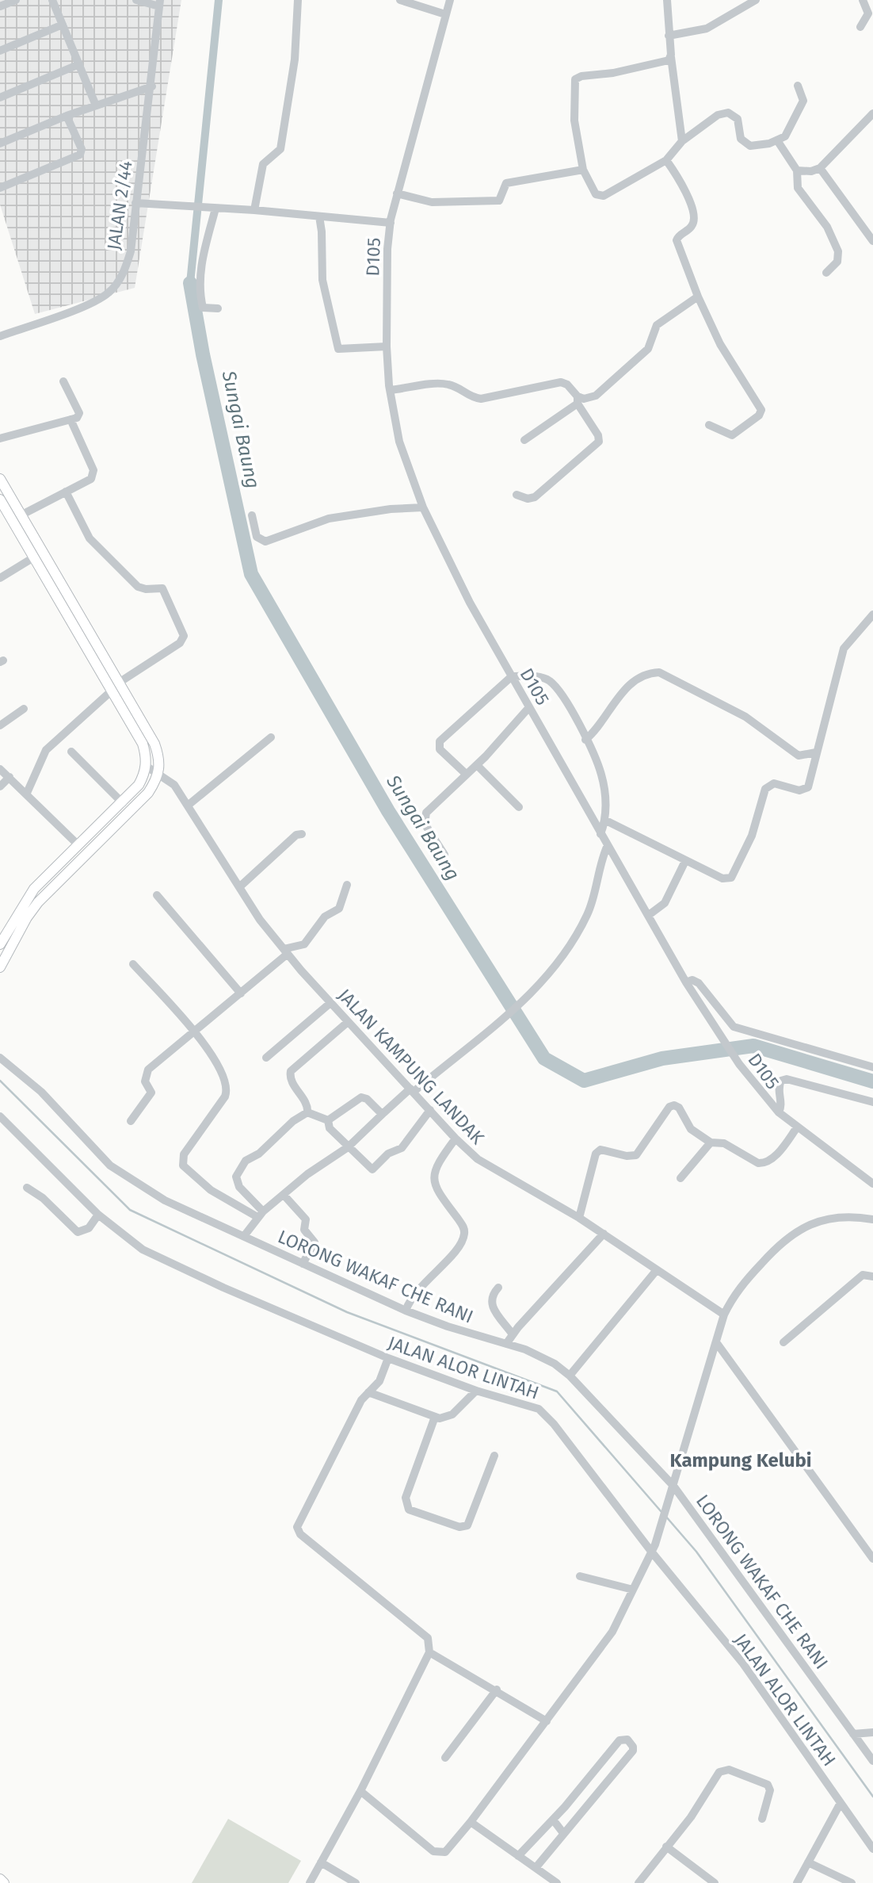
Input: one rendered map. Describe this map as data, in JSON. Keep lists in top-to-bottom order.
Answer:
{
  "streets": {
    "street": [
      "JALAN 2/44",
      "D105",
      "JALAN KAMPUNG LANDAK",
      "LORONG WAKAF CHE RANI",
      "JALAN ALOR LINTAH"
    ]
  },
  "districts": ["Kampung Kelubi"],
  "water": ["Sungai Baung"]
}
